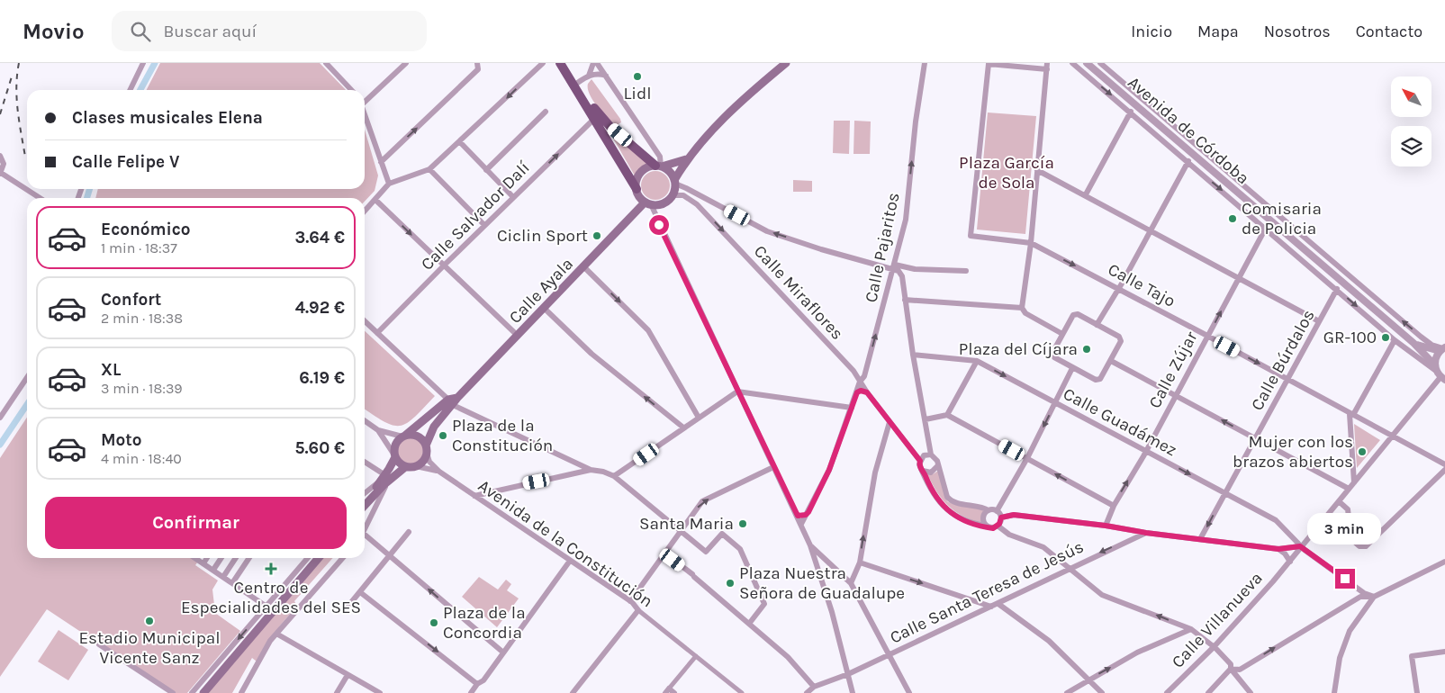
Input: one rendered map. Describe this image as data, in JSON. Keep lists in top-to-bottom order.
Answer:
{
  "streets": {
    "main road": ["Calle Ayala"],
    "street": [
      "Avenida de Córdoba",
      "Calle Salvador Dalí",
      "Calle Pajaritos",
      "Calle Tajo",
      "Calle Miraflores",
      "Calle Búrdalos",
      "Calle Zújar",
      "Calle Guadámez",
      "Avenida de la Constitución",
      "Calle Santa Teresa de Jesús",
      "Calle Villanueva"
    ]
  },
  "crossings": [
    ["Avenida de Córdoba", "Calle Búrdalos"],
    ["Avenida de Córdoba", "Calle Zújar"],
    ["Calle Pajaritos", "Calle Miraflores"],
    ["Calle Tajo", "Calle Búrdalos"],
    ["Calle Tajo", "Calle Zújar"],
    ["Calle Tajo", "Calle Villanueva"],
    ["Calle Ayala", "Calle Miraflores"],
    ["Calle Ayala", "Avenida de la Constitución"],
    ["Calle Búrdalos", "Calle Guadámez"],
    ["Calle Zújar", "Calle Guadámez"],
    ["Calle Guadámez", "Calle Villanueva"]
  ],
  "one_way": [
    "Calle Pajaritos",
    "Calle Tajo",
    "Calle Miraflores",
    "Calle Zújar"
  ],
  "parks": ["Plaza García de Sola"],
  "places": {
    "other": [
      "Lidl",
      "Comisaria de Policia",
      "Ciclin Sport",
      "GR-100",
      "Plaza del Cíjara",
      "Plaza de la Constitución",
      "Mujer con los brazos abiertos",
      "Santa Maria",
      "Plaza Nuestra Señora de Guadalupe",
      "Estadio Municipal Vicente Sanz",
      "Plaza de la Concordia"
    ],
    "health": ["Centro de Especialidades del SES"]
  },
  "north": "top left",
  "page": {
    "header": "Movio",
    "search": "Buscar aquí",
    "nav": [
      "Inicio",
      "Mapa",
      "Nosotros",
      "Contacto"
    ],
    "banner": ["Clases musicales Elena", "Calle Felipe V"],
    "list": [
      {
        "name": "Económico",
        "note": "1 min · 18:37",
        "value": "3.64 €"
      },
      {
        "name": "Confort",
        "note": "2 min · 18:38",
        "value": "4.92 €"
      },
      {
        "name": "XL",
        "note": "3 min · 18:39",
        "value": "6.19 €"
      },
      {
        "name": "Moto",
        "note": "4 min · 18:40",
        "value": "5.60 €"
      }
    ],
    "buttons": "Confirmar",
    "bubble": "3 min"
  }
}
